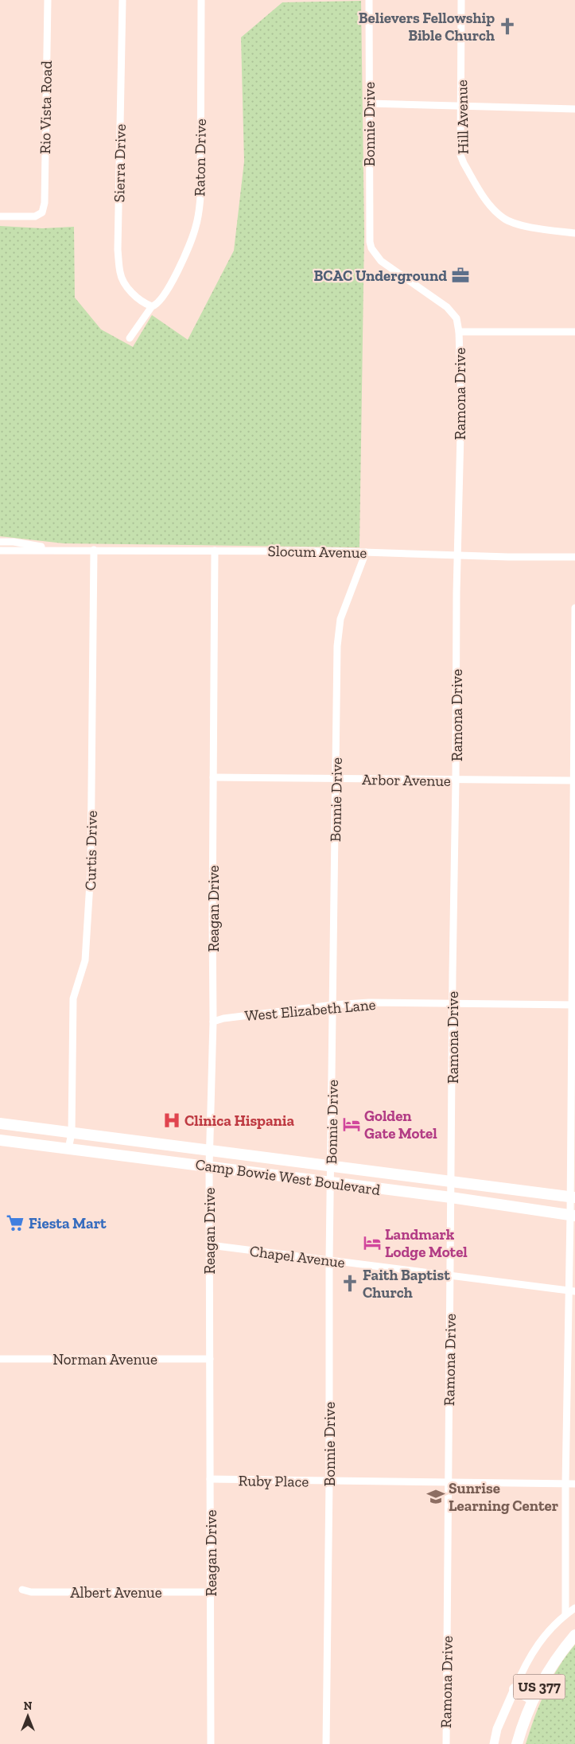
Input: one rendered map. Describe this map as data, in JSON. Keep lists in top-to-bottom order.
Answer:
{
  "streets": {
    "main road": ["Camp Bowie West Boulevard", "US 377"],
    "street": [
      "Rio Vista Road",
      "Hill Avenue",
      "Bonnie Drive",
      "Raton Drive",
      "Sierra Drive",
      "Ramona Drive",
      "Slocum Avenue",
      "Arbor Avenue",
      "Curtis Drive",
      "Reagan Drive",
      "West Elizabeth Lane",
      "Chapel Avenue",
      "Norman Avenue",
      "Ruby Place",
      "Albert Avenue"
    ]
  },
  "crossings": [
    ["Bonnie Drive", "Ramona Drive"],
    ["Bonnie Drive", "Slocum Avenue"],
    ["Bonnie Drive", "Arbor Avenue"],
    ["Bonnie Drive", "West Elizabeth Lane"],
    ["Bonnie Drive", "Camp Bowie West Boulevard"],
    ["Bonnie Drive", "Chapel Avenue"],
    ["Bonnie Drive", "Ruby Place"],
    ["Raton Drive", "Sierra Drive"],
    ["Ramona Drive", "Slocum Avenue"],
    ["Ramona Drive", "Arbor Avenue"],
    ["Ramona Drive", "West Elizabeth Lane"],
    ["Ramona Drive", "Camp Bowie West Boulevard"],
    ["Ramona Drive", "Chapel Avenue"],
    ["Ramona Drive", "Ruby Place"],
    ["Slocum Avenue", "Curtis Drive"],
    ["Slocum Avenue", "Reagan Drive"],
    ["Arbor Avenue", "Reagan Drive"],
    ["Curtis Drive", "Camp Bowie West Boulevard"],
    ["Reagan Drive", "West Elizabeth Lane"],
    ["Reagan Drive", "Camp Bowie West Boulevard"],
    ["Reagan Drive", "Chapel Avenue"],
    ["Reagan Drive", "Norman Avenue"],
    ["Reagan Drive", "Ruby Place"],
    ["Reagan Drive", "Albert Avenue"]
  ],
  "places": {
    "church": ["Believers Fellowship Bible Church", "Faith Baptist Church"],
    "office": ["BCAC Underground"],
    "hospital": ["Clinica Hispania"],
    "hotel": ["Golden Gate Motel", "Landmark Lodge Motel"],
    "supermarket": ["Fiesta Mart"],
    "school or university": ["Sunrise Learning Center"]
  },
  "north": "top"
}
